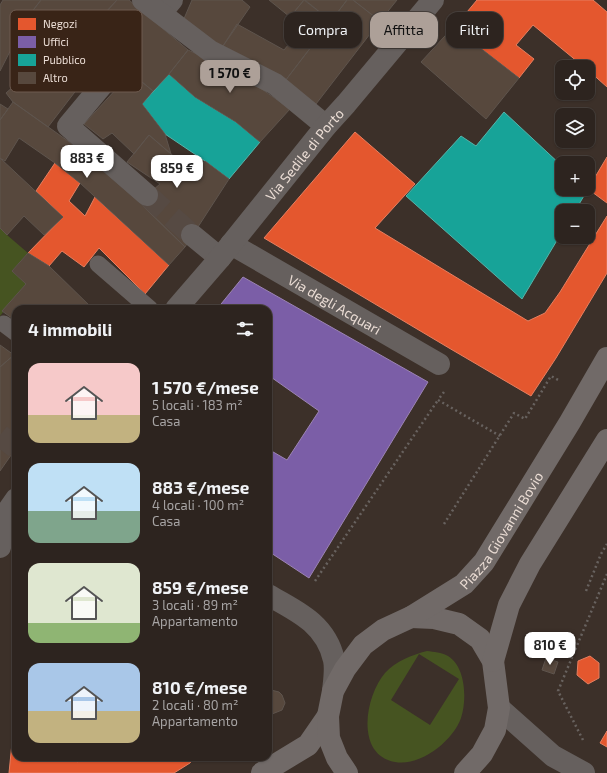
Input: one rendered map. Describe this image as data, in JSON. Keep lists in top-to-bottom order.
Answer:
{
  "streets": {
    "main road": ["Piazza Giovanni Bovio"],
    "street": ["Via Sedile di Porto", "Via degli Acquari"]
  },
  "crossings": [
    ["Via Sedile di Porto", "Via degli Acquari"]
  ],
  "legend": [
    "Negozi",
    "Uffici",
    "Pubblico",
    "Altro"
  ],
  "page": {
    "chip": ["Compra", "Affitta", "Filtri"],
    "map_buttons": ["+", "−"],
    "price": [
      "1 570 €",
      "883 €",
      "859 €",
      "810 €"
    ],
    "heading": "4 immobili",
    "list": [
      {
        "name": "1 570 €/mese",
        "note": "5 locali · 183 m² · Casa"
      },
      {
        "name": "883 €/mese",
        "note": "4 locali · 100 m² · Casa"
      },
      {
        "name": "859 €/mese",
        "note": "3 locali · 89 m² · Appartamento"
      },
      {
        "name": "810 €/mese",
        "note": "2 locali · 80 m² · Appartamento"
      }
    ]
  }
}
